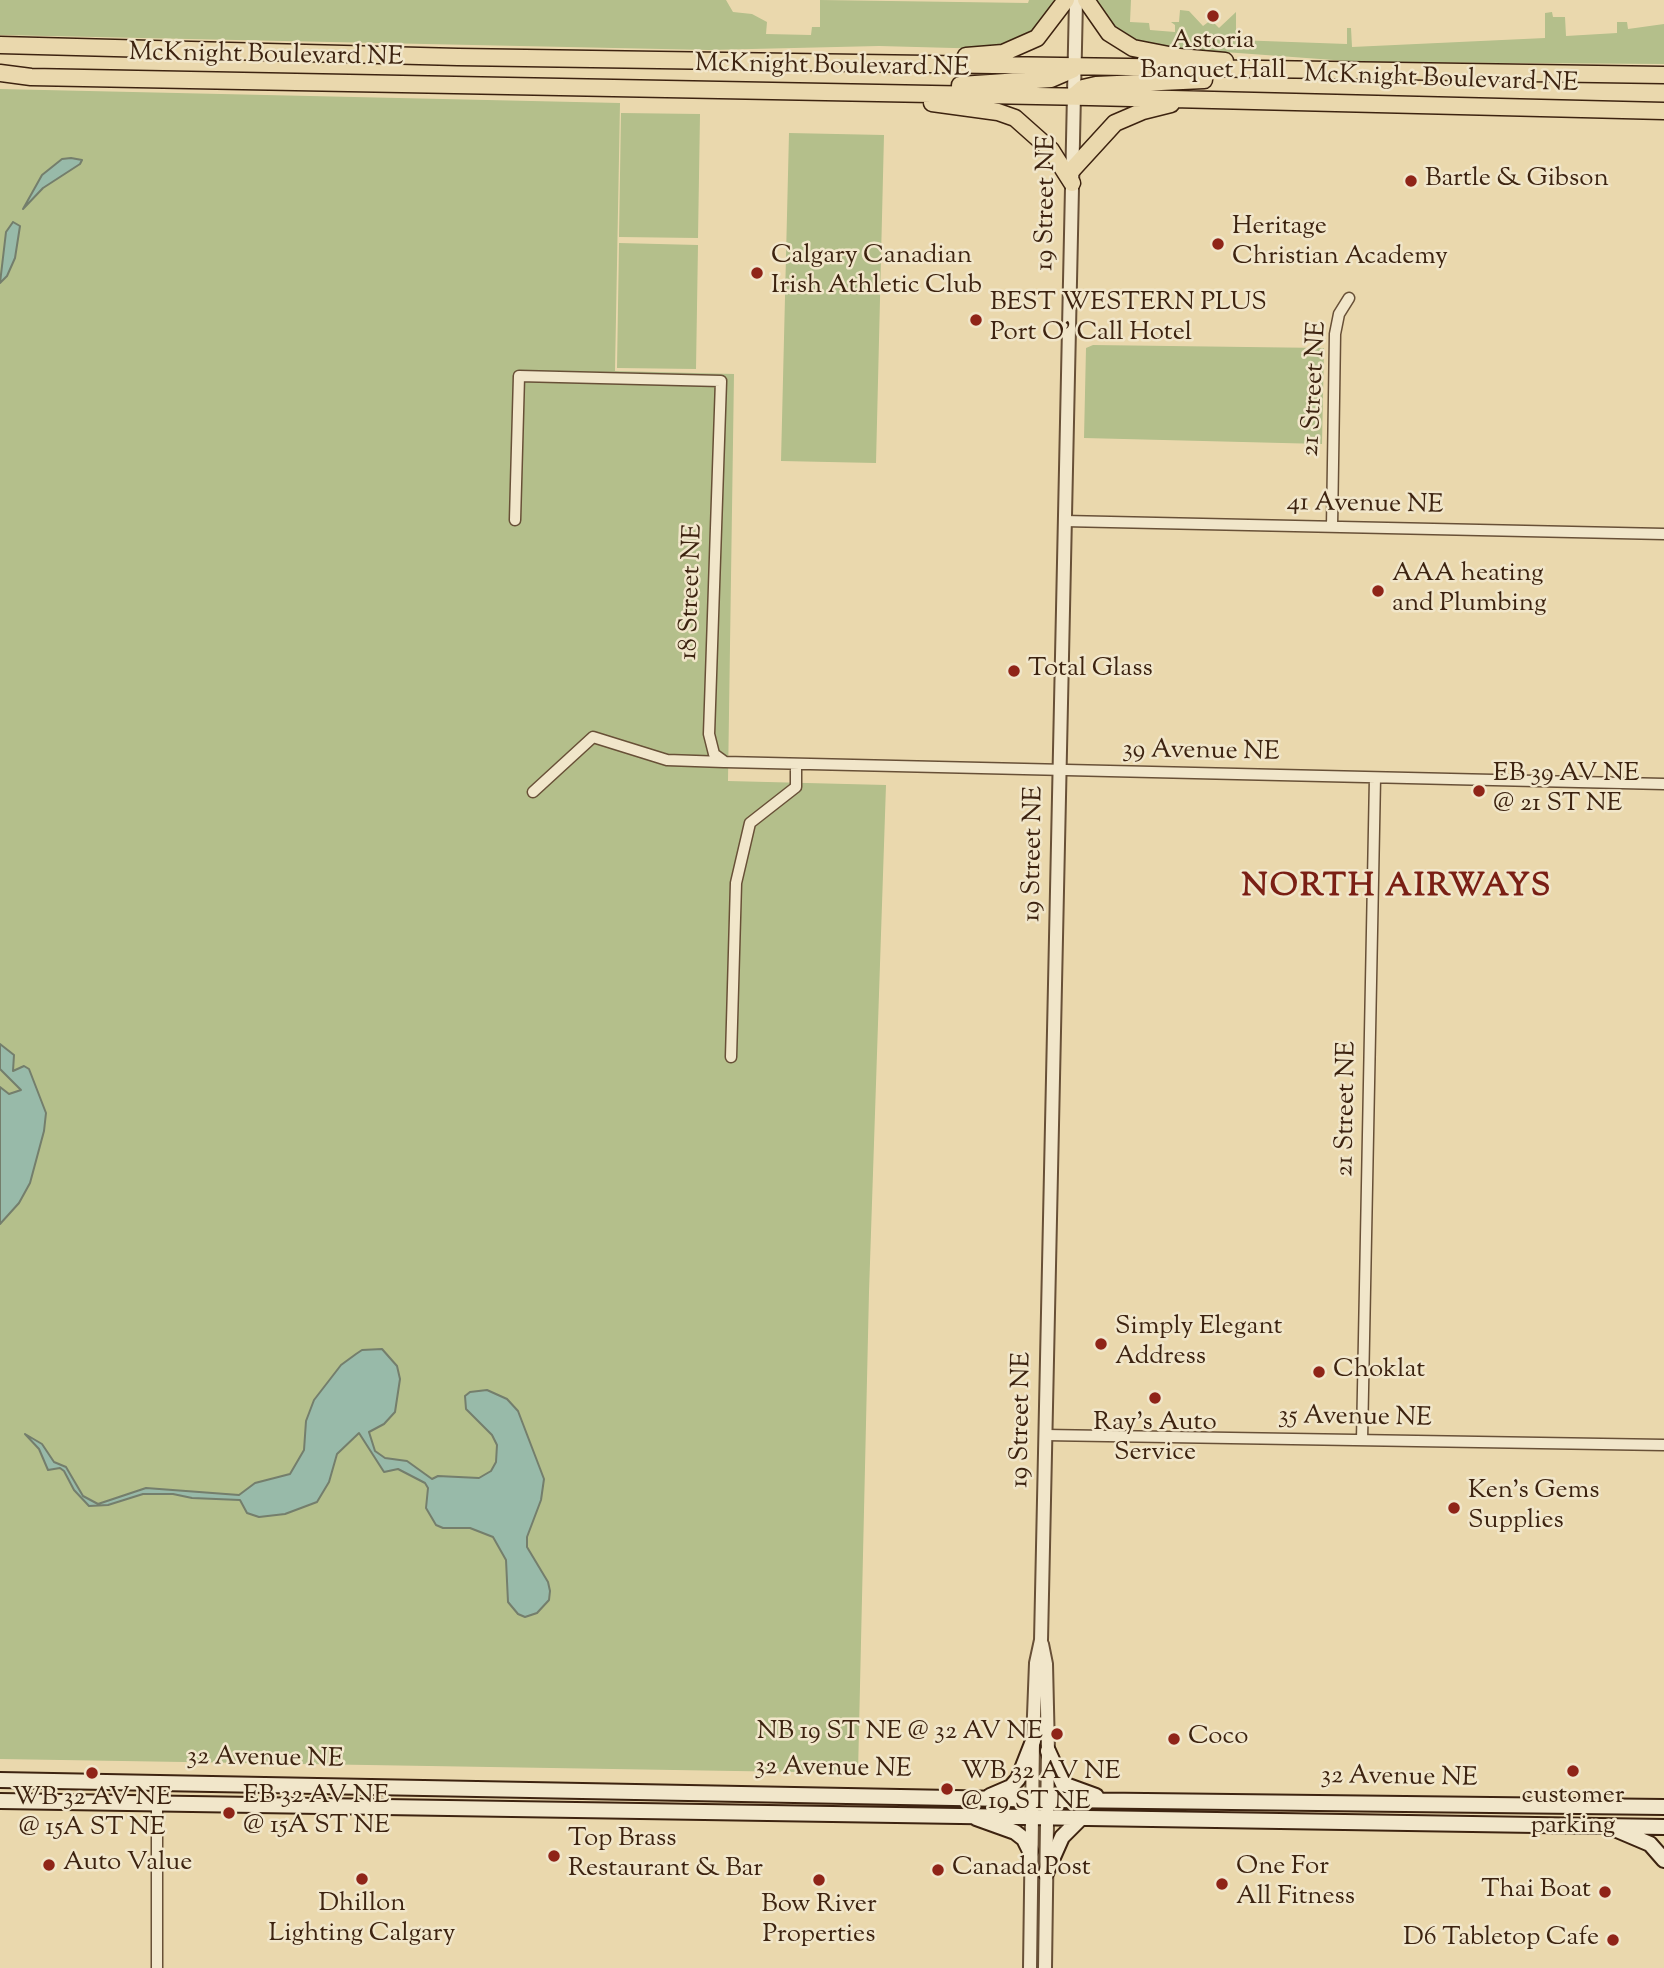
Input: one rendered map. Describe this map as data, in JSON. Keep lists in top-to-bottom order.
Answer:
{
  "streets": {
    "main road": ["McKnight Boulevard NE", "32 Avenue NE"],
    "street": [
      "19 Street NE",
      "21 Street NE",
      "41 Avenue NE",
      "18 Street NE",
      "39 Avenue NE",
      "35 Avenue NE"
    ]
  },
  "crossings": [
    ["McKnight Boulevard NE", "19 Street NE"],
    ["19 Street NE", "41 Avenue NE"],
    ["19 Street NE", "39 Avenue NE"],
    ["19 Street NE", "35 Avenue NE"],
    ["19 Street NE", "32 Avenue NE"],
    ["21 Street NE", "41 Avenue NE"],
    ["21 Street NE", "39 Avenue NE"],
    ["21 Street NE", "35 Avenue NE"],
    ["18 Street NE", "39 Avenue NE"]
  ],
  "districts": ["NORTH AIRWAYS"],
  "places": [
    "Astoria Banquet Hall",
    "Bartle & Gibson",
    "Heritage Christian Academy",
    "Calgary Canadian Irish Athletic Club",
    "BEST WESTERN PLUS Port O' Call Hotel",
    "AAA heating and Plumbing",
    "Total Glass",
    "EB 39 AV NE @ 21 ST NE",
    "Simply Elegant Address",
    "Choklat",
    "Ray's Auto Service",
    "Ken's Gems Supplies",
    "NB 19 ST NE @ 32 AV NE",
    "Coco",
    "customer parking",
    "WB 32 AV NE @ 15A ST NE",
    "WB 32 AV NE @ 19 ST NE",
    "EB 32 AV NE @ 15A ST NE",
    "Top Brass Restaurant & Bar",
    "Auto Value",
    "Canada Post",
    "Dhillon Lighting Calgary",
    "Bow River Properties",
    "One For All Fitness",
    "Thai Boat",
    "D6 Tabletop Cafe"
  ]
}
